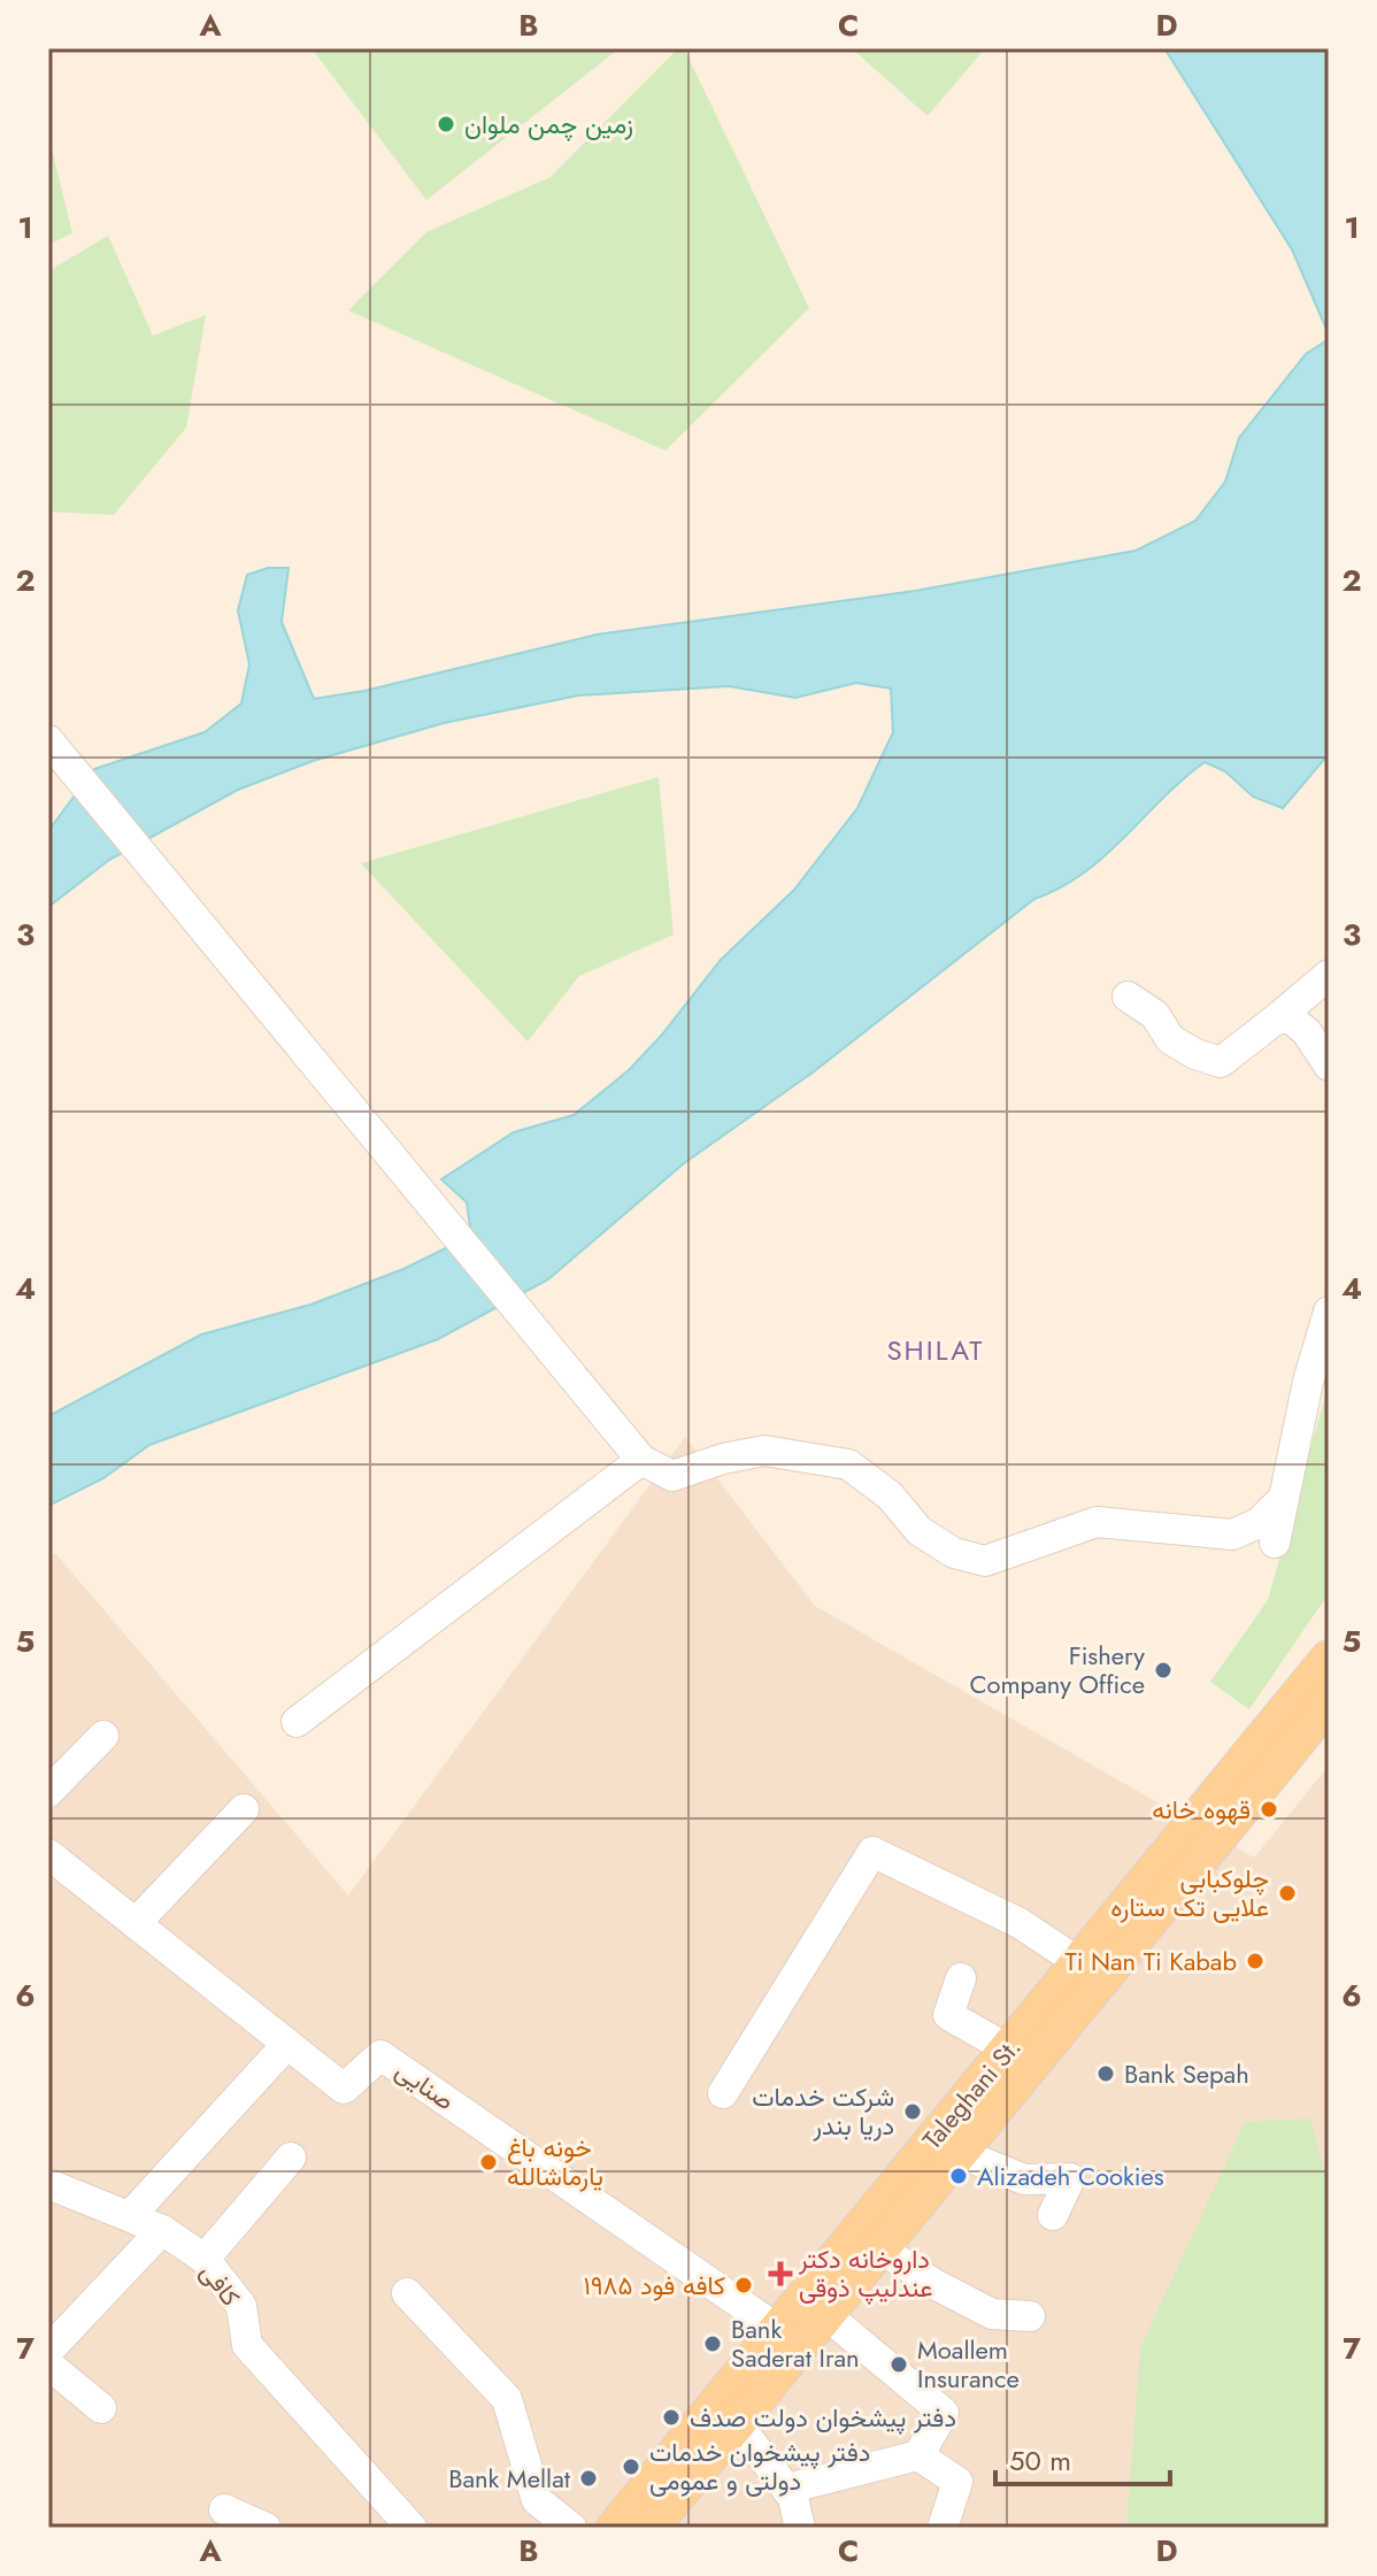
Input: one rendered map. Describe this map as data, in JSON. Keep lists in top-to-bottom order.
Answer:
{
  "streets": {
    "main road": ["Taleghani St."],
    "street": ["صنایی", "کافی"]
  },
  "crossings": [
    ["صنایی", "Taleghani St."]
  ],
  "districts": ["SHILAT"],
  "places": {
    "other": [
      "زمین چمن ملوان",
      "Fishery Company Office",
      "قهوه خانه",
      "چلوکبابی علایی تک ستاره",
      "Ti Nan Ti Kabab",
      "Bank Sepah",
      "شرکت خدمات دریا بندر",
      "خونه باغ یارماشالله",
      "Alizadeh Cookies",
      "کافه فود ۱۹۸۵",
      "Bank Saderat Iran",
      "Moallem Insurance",
      "دفتر پیشخوان دولت صدف",
      "دفتر پیشخوان خدمات دولتی و عمومی",
      "Bank Mellat"
    ],
    "health": ["داروخانه دکتر عندلیپ ذوقی"]
  },
  "scale_bar": "50 m",
  "grid": {
    "columns": [
      "A",
      "B",
      "C",
      "D"
    ],
    "rows": [
      "1",
      "2",
      "3",
      "4",
      "5",
      "6",
      "7"
    ]
  }
}
